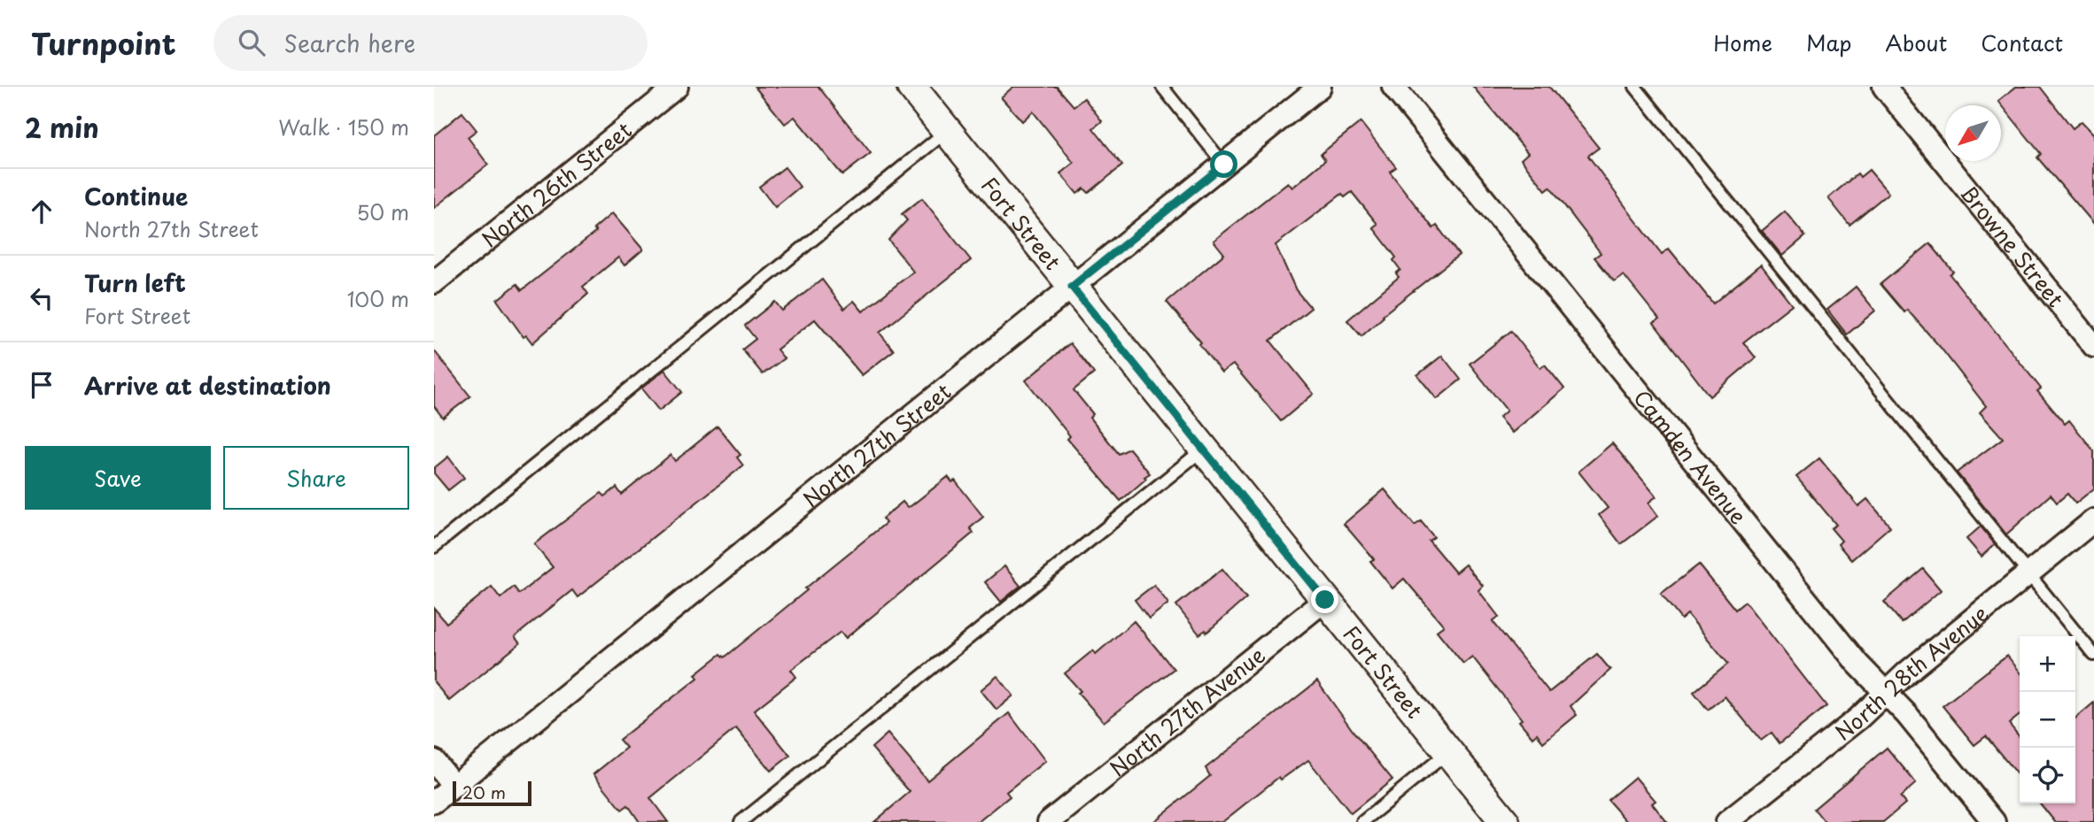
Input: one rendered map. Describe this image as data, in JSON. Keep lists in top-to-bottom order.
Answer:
{
  "streets": {
    "street": [
      "North 26th Street",
      "Fort Street",
      "Browne Street",
      "North 27th Street",
      "Camden Avenue",
      "North 28th Avenue",
      "North 27th Avenue"
    ]
  },
  "crossings": [
    ["Fort Street", "North 27th Street"],
    ["Fort Street", "North 27th Avenue"],
    ["Camden Avenue", "North 28th Avenue"]
  ],
  "scale_bar": "20 m",
  "north": "bottom left",
  "page": {
    "header": "Turnpoint",
    "search": "Search here",
    "nav": [
      "Home",
      "Map",
      "About",
      "Contact"
    ],
    "heading": ["2 min", "Walk · 150 m"],
    "list": [
      ["Continue", "North 27th Street", "50 m"],
      ["Turn left", "Fort Street", "100 m"],
      "Arrive at destination"
    ],
    "buttons": ["Save", "Share"],
    "map_buttons": ["+", "−"],
    "scale": "20 m"
  }
}
